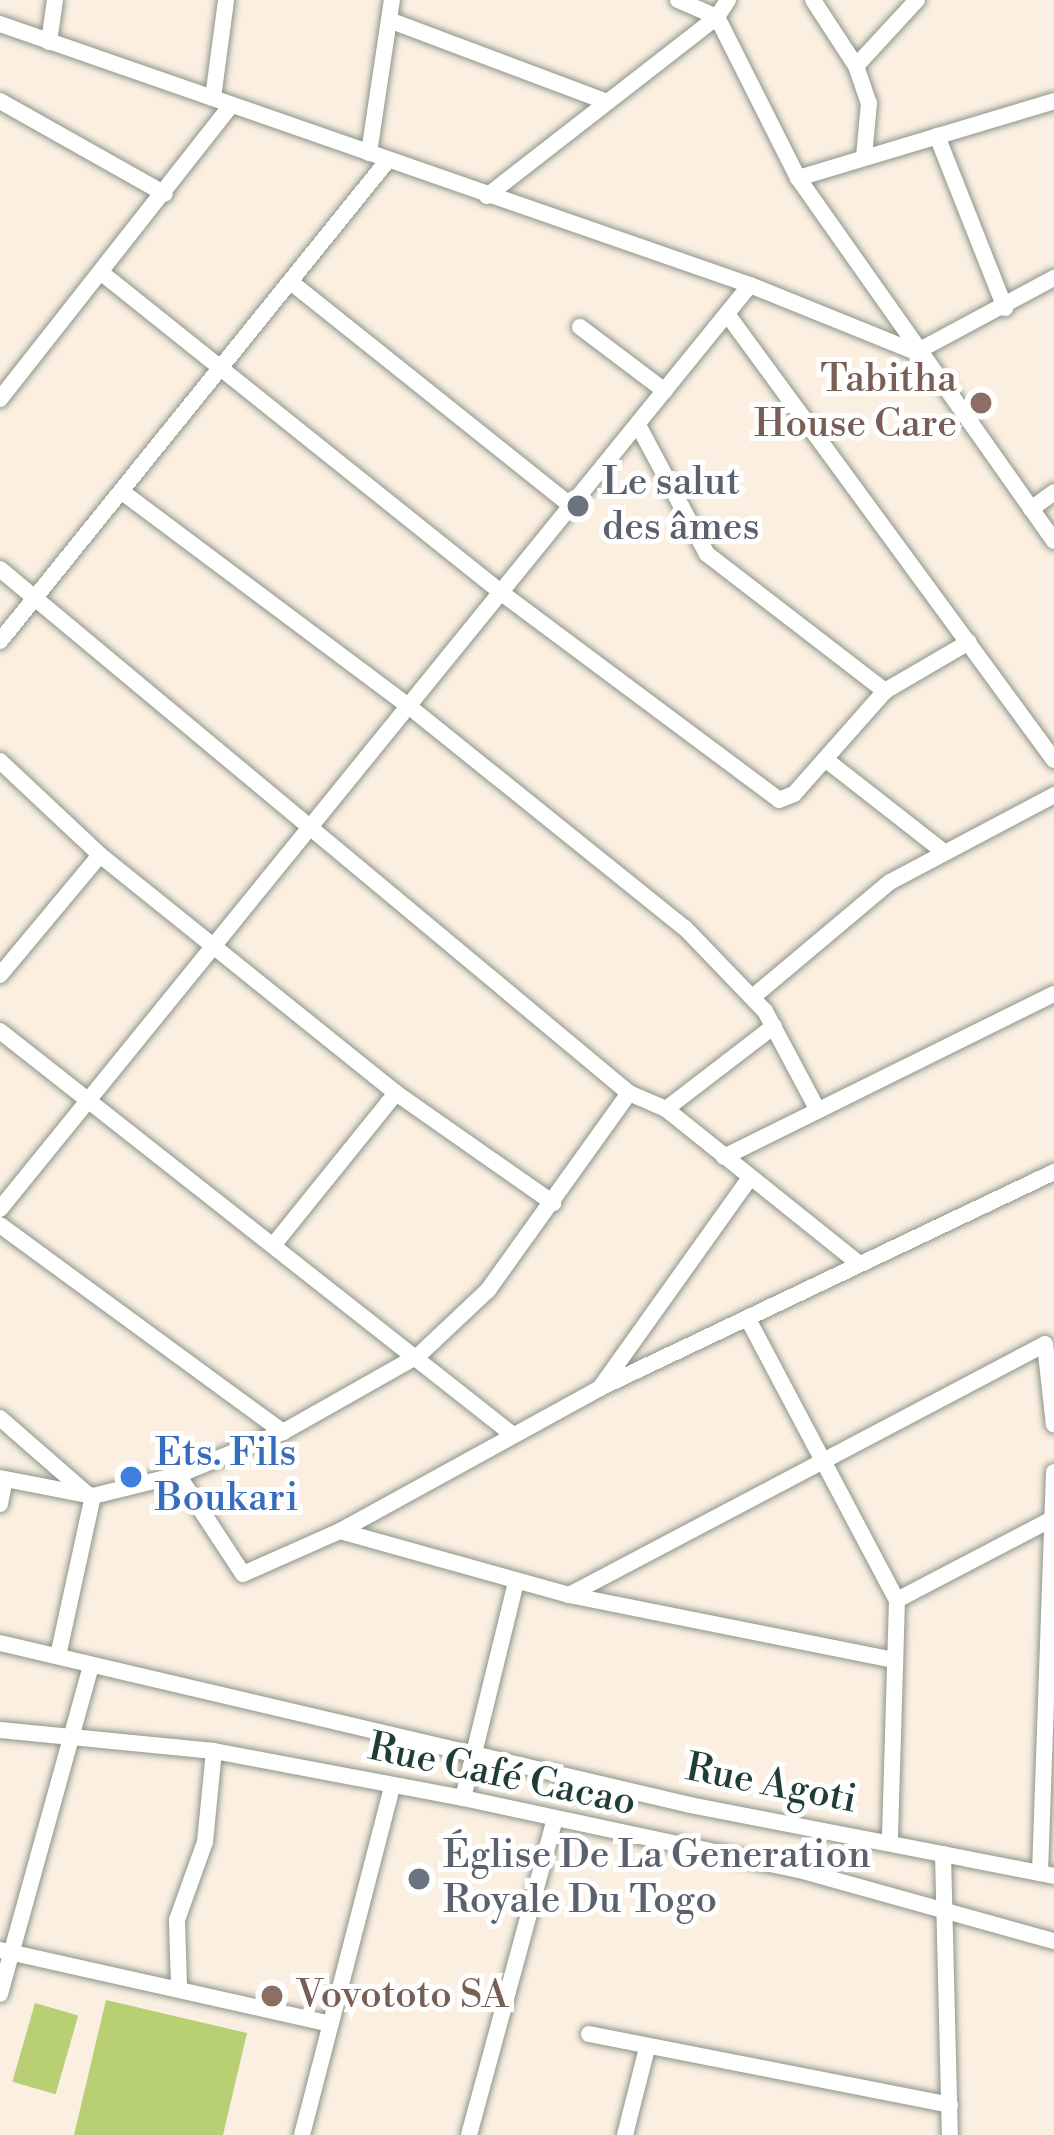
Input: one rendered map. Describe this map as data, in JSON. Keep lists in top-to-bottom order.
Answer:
{
  "streets": {
    "street": ["Rue Café Cacao", "Rue Agoti"]
  },
  "places": [
    "Tabitha House Care",
    "Le salut des âmes",
    "Ets. Fils Boukari",
    "Église De La Generation Royale Du Togo",
    "Vovototo SA"
  ]
}
